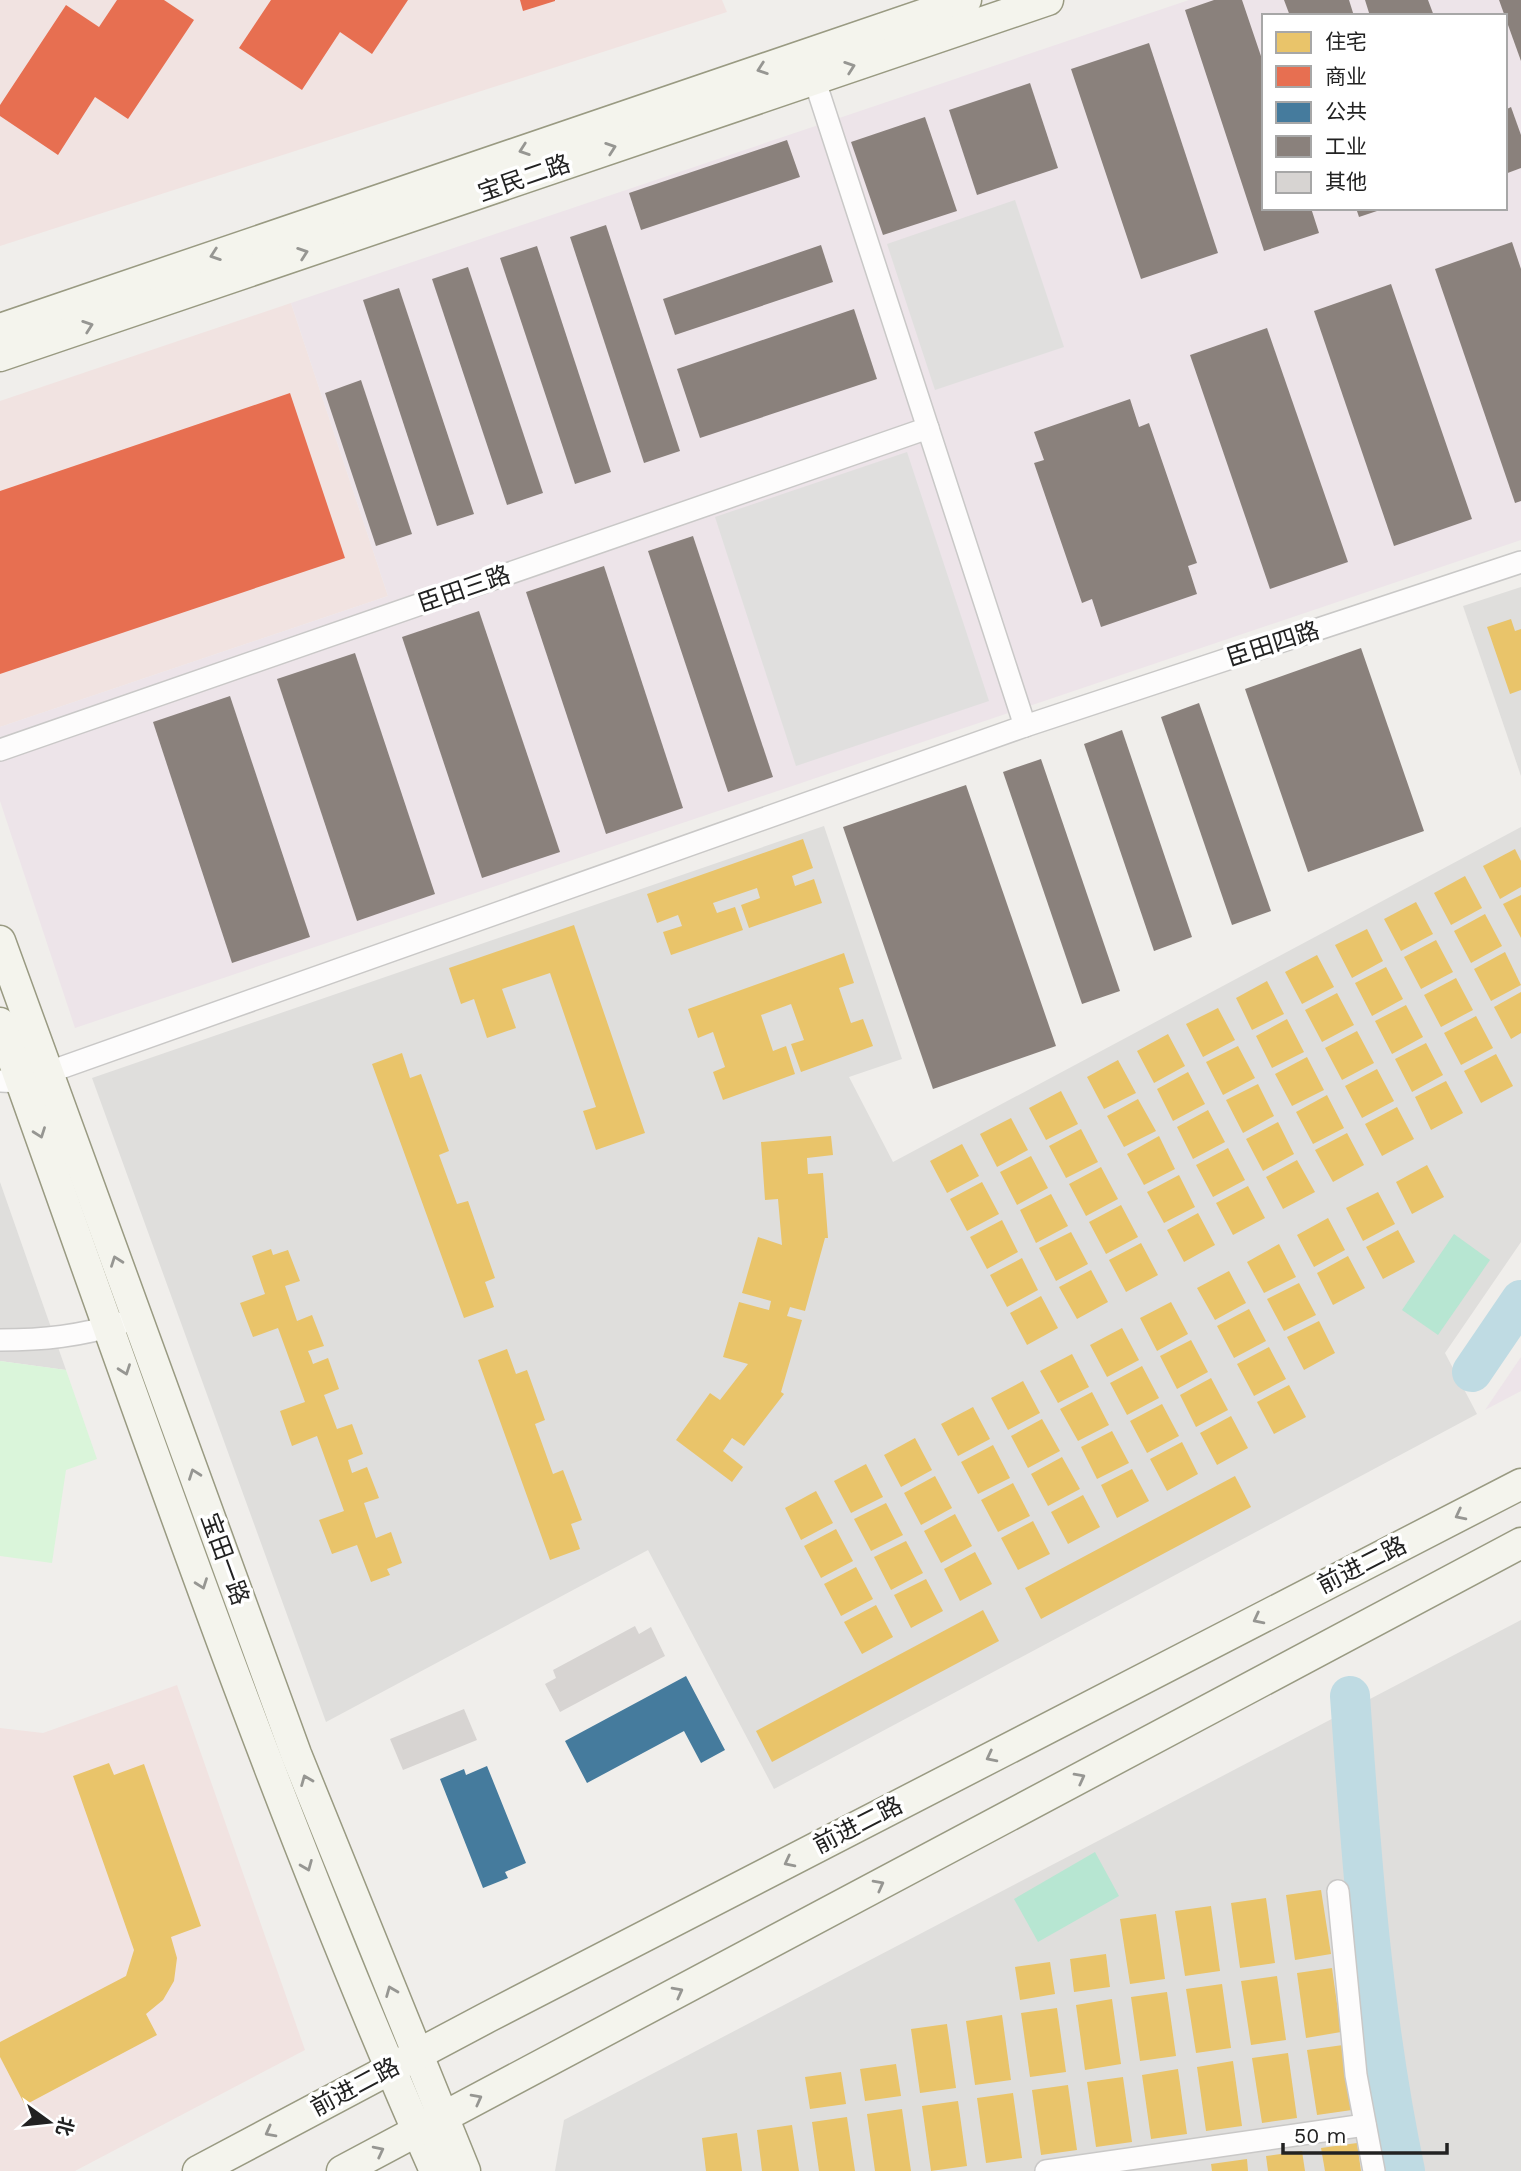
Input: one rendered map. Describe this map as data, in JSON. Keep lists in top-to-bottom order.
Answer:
{
  "streets": {
    "main road": ["宝民二路", "宝田一路", "前进二路"],
    "street": ["臣田三路", "臣田四路"]
  },
  "crossings": [
    ["臣田四路", "宝田一路"],
    ["宝田一路", "前进二路"]
  ],
  "legend": [
    "住宅",
    "商业",
    "公共",
    "工业",
    "其他"
  ],
  "scale_bar": "50 m",
  "north": "right"
}
